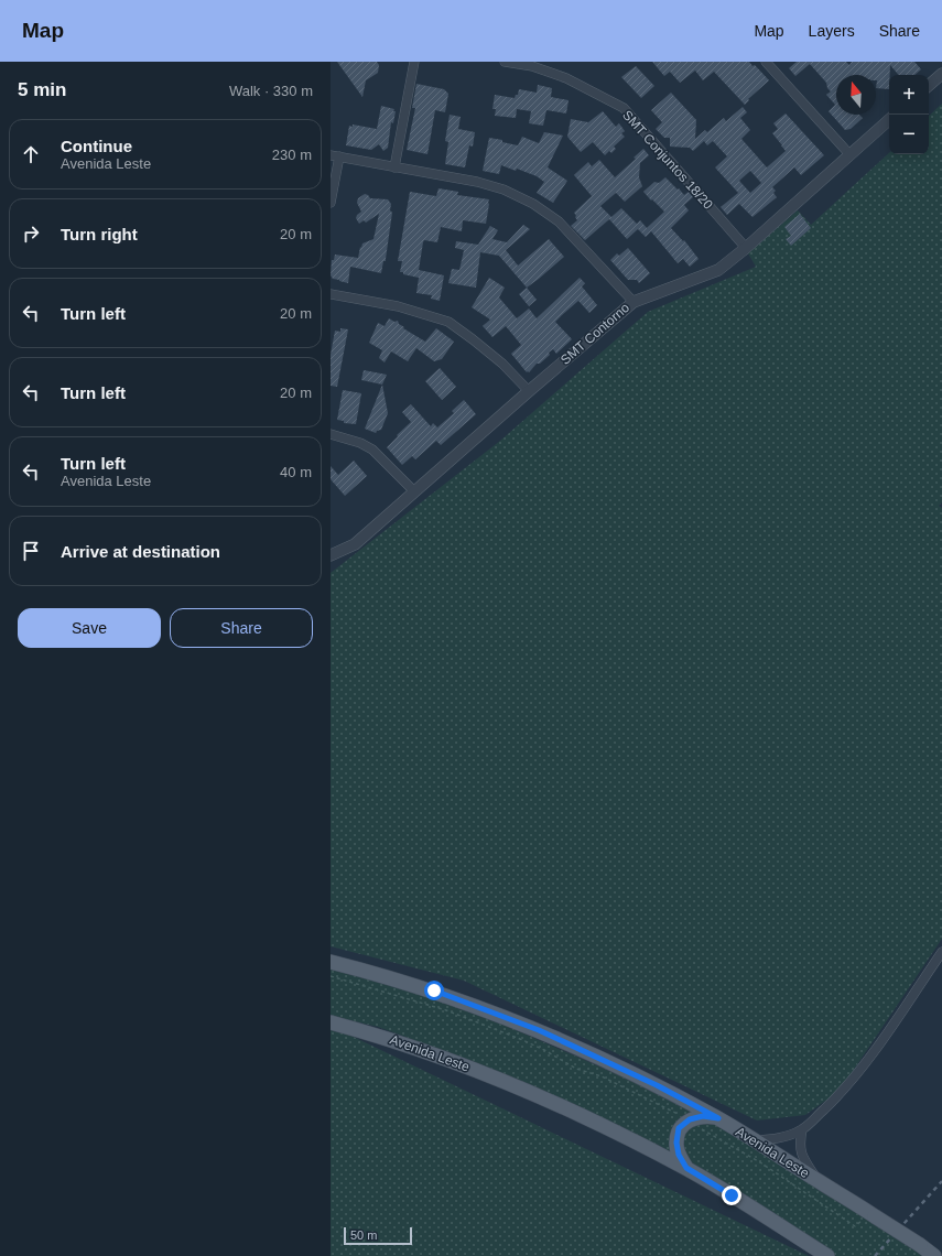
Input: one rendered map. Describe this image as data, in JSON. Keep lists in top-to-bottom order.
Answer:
{
  "streets": {
    "main road": ["Avenida Leste"],
    "street": ["SMT Conjuntos 18/20", "SMT Contorno"]
  },
  "crossings": [
    ["SMT Conjuntos 18/20", "SMT Contorno"]
  ],
  "scale_bar": "50 m",
  "north": "top",
  "page": {
    "header": "Map",
    "nav": ["Map", "Layers", "Share"],
    "heading": ["5 min", "Walk · 330 m"],
    "map_buttons": ["+", "−"],
    "list": [
      ["Continue", "Avenida Leste", "230 m"],
      ["Turn right", "20 m"],
      ["Turn left", "20 m"],
      ["Turn left", "20 m"],
      ["Turn left", "Avenida Leste", "40 m"],
      "Arrive at destination"
    ],
    "buttons": ["Save", "Share"],
    "scale": "50 m"
  }
}
